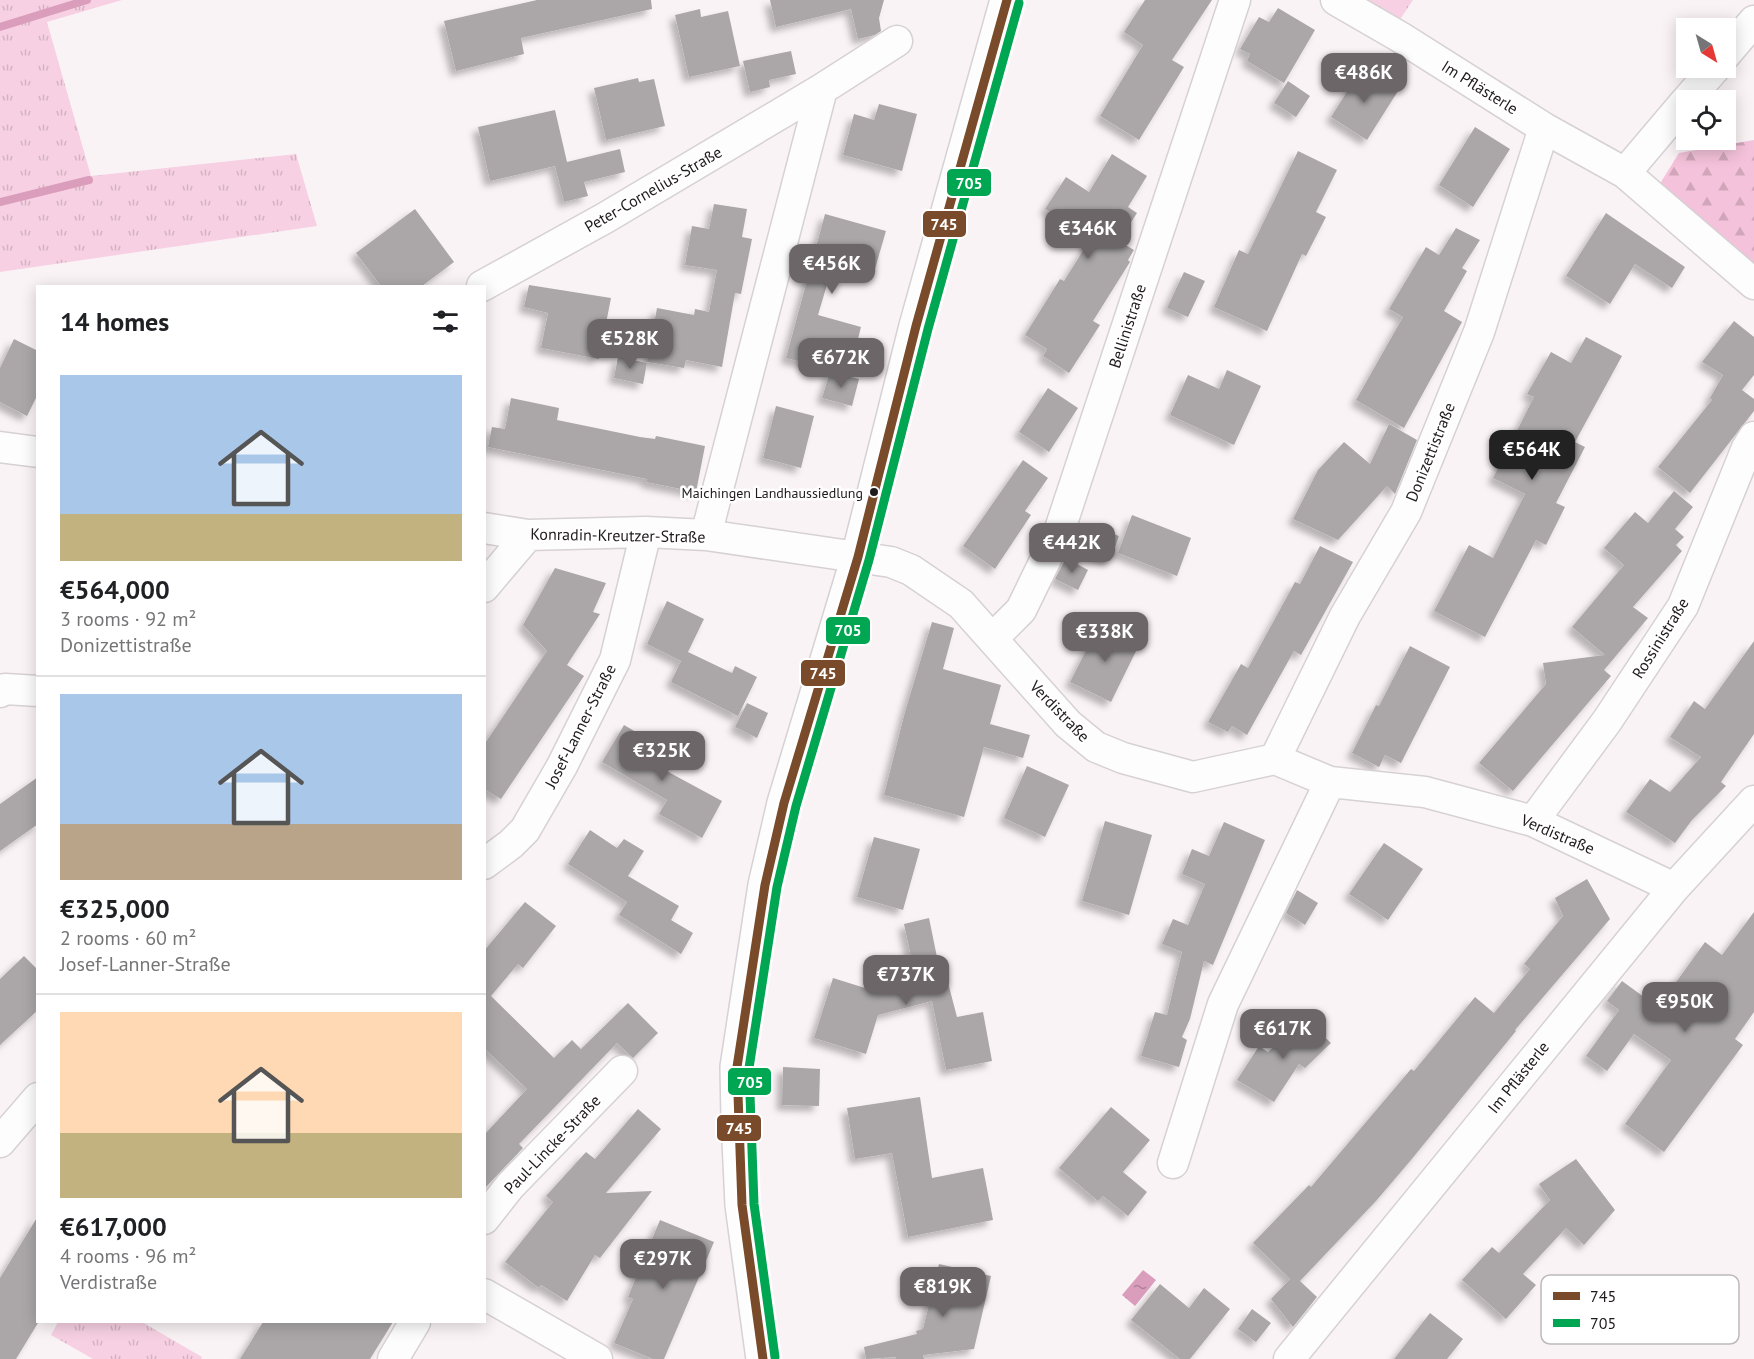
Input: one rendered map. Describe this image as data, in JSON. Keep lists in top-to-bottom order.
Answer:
{
  "streets": {
    "street": [
      "Im Pflästerle",
      "Peter-Cornelius-Straße",
      "Bellinistraße",
      "Donizettistraße",
      "Konradin-Kreutzer-Straße",
      "Rossinistraße",
      "Verdistraße",
      "Josef-Lanner-Straße",
      "Paul-Lincke-Straße"
    ]
  },
  "crossings": [
    ["Im Pflästerle", "Donizettistraße"],
    ["Im Pflästerle", "Verdistraße"],
    ["Bellinistraße", "Verdistraße"],
    ["Donizettistraße", "Verdistraße"],
    ["Konradin-Kreutzer-Straße", "Verdistraße"],
    ["Konradin-Kreutzer-Straße", "Josef-Lanner-Straße"],
    ["Rossinistraße", "Verdistraße"]
  ],
  "places": ["Maichingen Landhaussiedlung"],
  "lines": ["transit line 745", "transit line 705"],
  "legend": ["745", "705"],
  "north": "bottom right",
  "page": {
    "price": [
      "€486K",
      "€346K",
      "€456K",
      "€528K",
      "€672K",
      "€564K",
      "€442K",
      "€338K",
      "€325K",
      "€737K",
      "€950K",
      "€617K",
      "€297K",
      "€819K"
    ],
    "heading": "14 homes",
    "list": [
      {
        "name": "€564,000",
        "note": "3 rooms · 92 m² · Donizettistraße"
      },
      {
        "name": "€325,000",
        "note": "2 rooms · 60 m² · Josef-Lanner-Straße"
      },
      {
        "name": "€617,000",
        "note": "4 rooms · 96 m² · Verdistraße"
      }
    ]
  }
}
